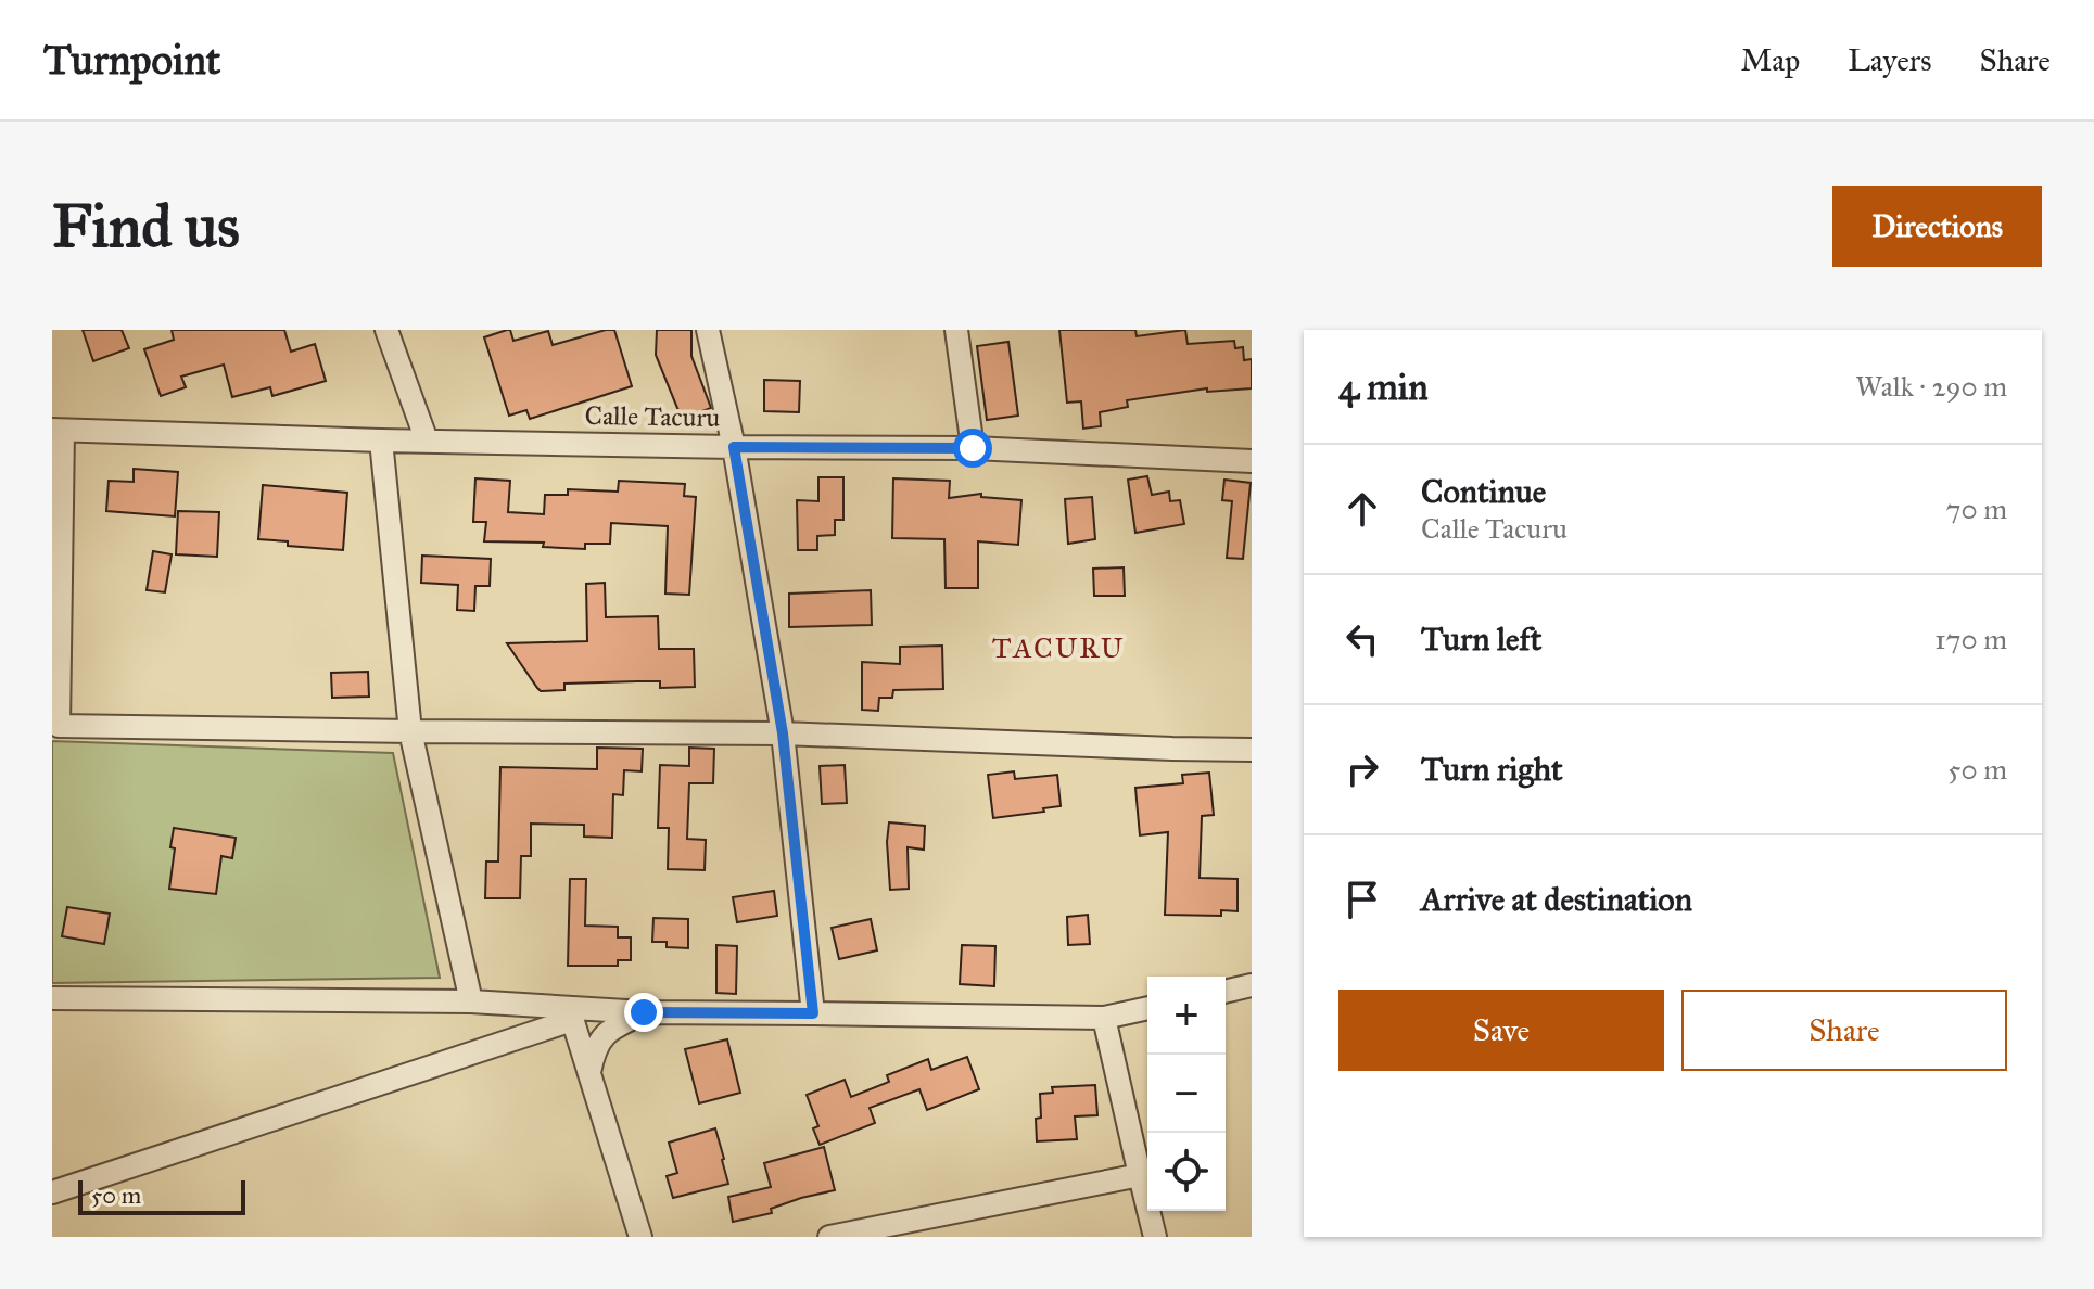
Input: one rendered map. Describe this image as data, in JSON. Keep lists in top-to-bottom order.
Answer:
{
  "streets": {
    "street": ["Calle Tacuru"]
  },
  "districts": ["TACURU"],
  "scale_bar": "50 m",
  "page": {
    "header": "Turnpoint",
    "nav": ["Map", "Layers", "Share"],
    "buttons": [
      "Directions",
      ["Save", "Share"]
    ],
    "title": "Find us",
    "heading": ["4 min", "Walk · 290 m"],
    "list": [
      ["Continue", "Calle Tacuru", "70 m"],
      ["Turn left", "170 m"],
      ["Turn right", "50 m"],
      "Arrive at destination"
    ],
    "map_buttons": ["+", "−"],
    "scale": "50 m"
  }
}
